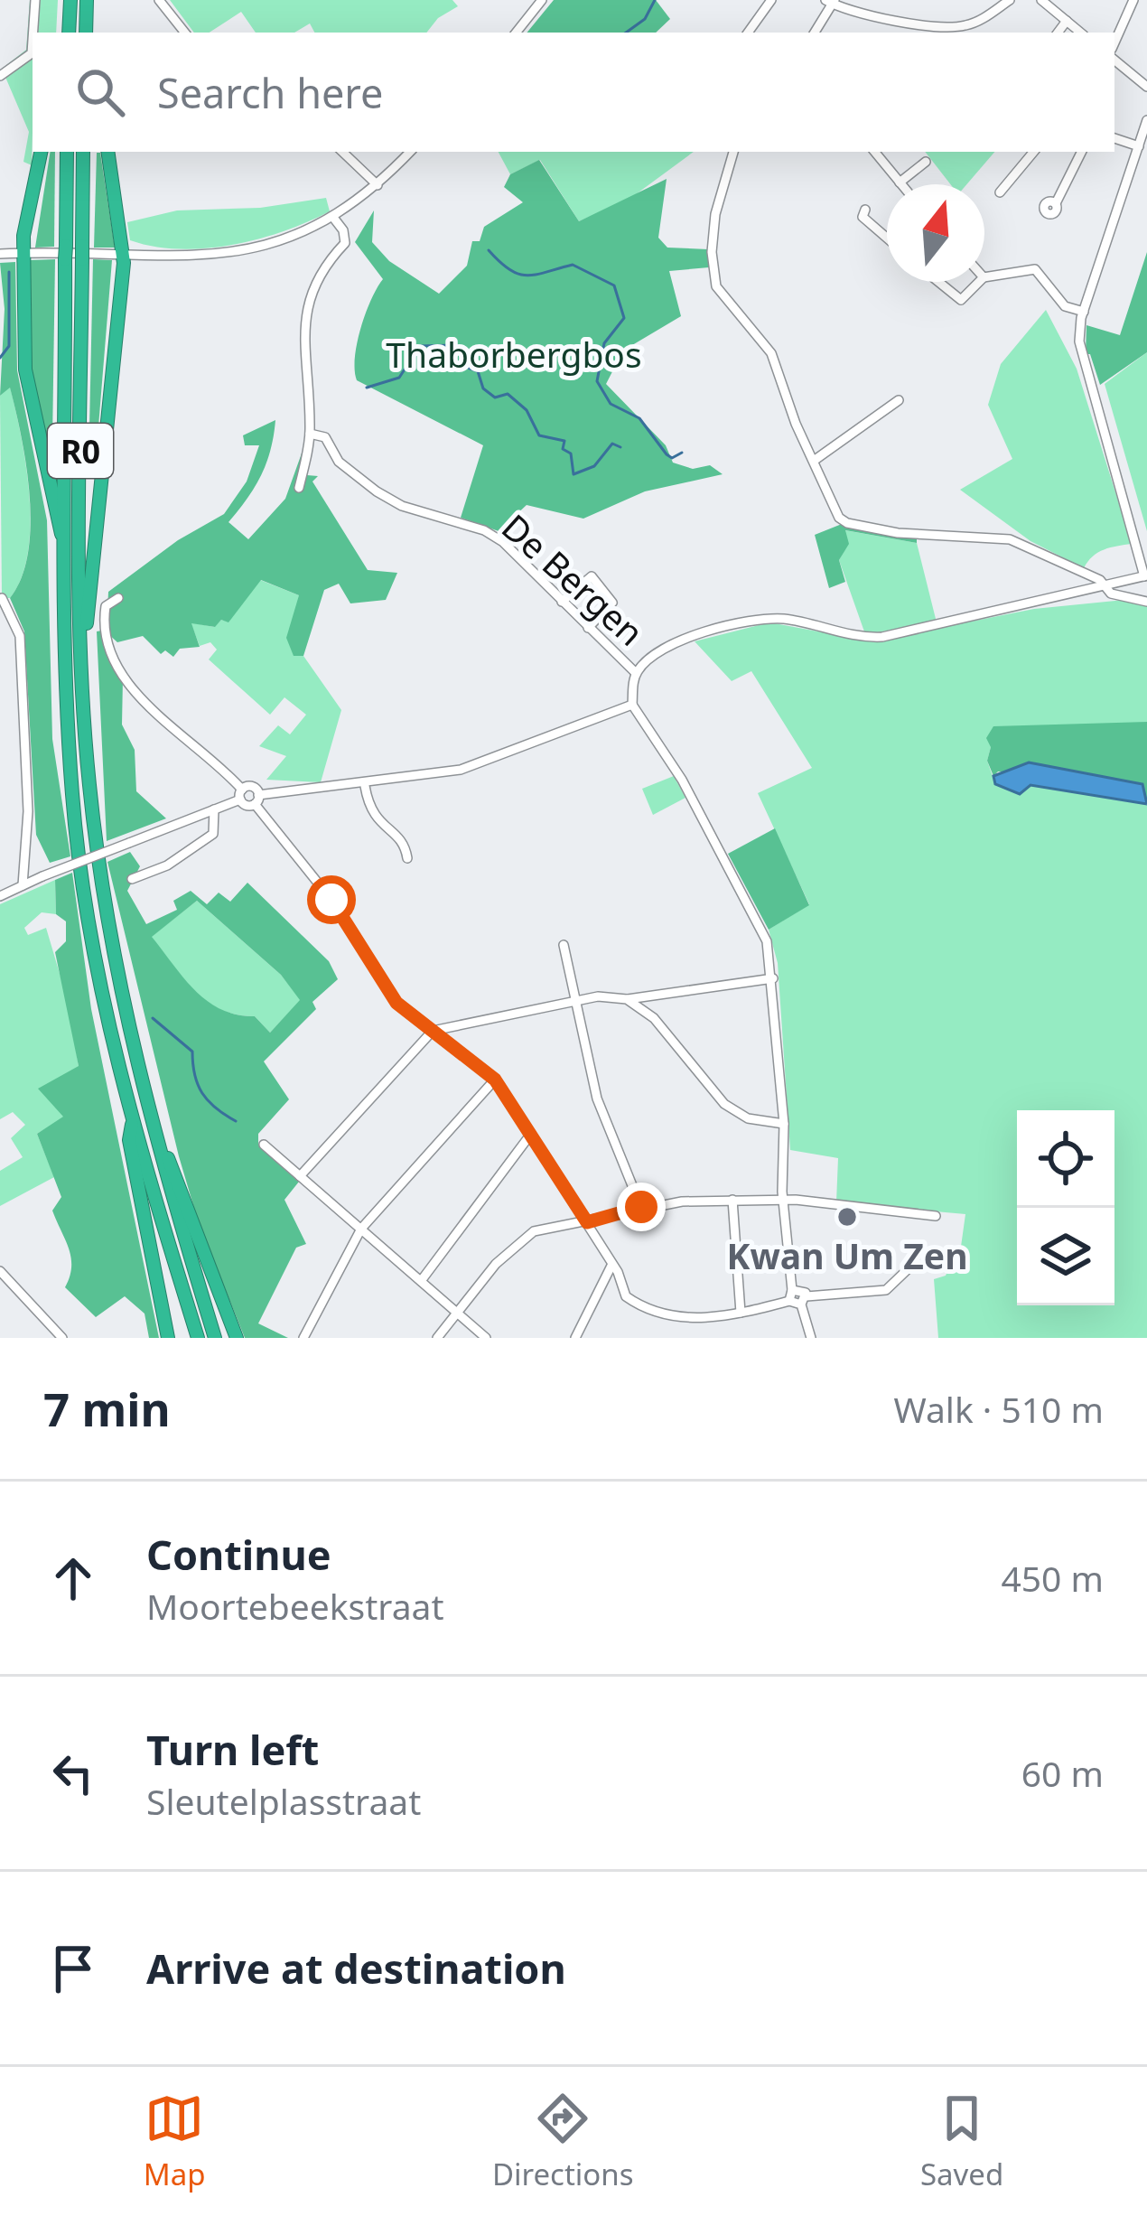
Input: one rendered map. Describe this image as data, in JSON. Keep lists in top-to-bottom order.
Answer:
{
  "streets": {
    "highway": ["R0"],
    "street": ["De Bergen"]
  },
  "parks": ["Thaborbergbos"],
  "places": ["Kwan Um Zen"],
  "north": "top",
  "page": {
    "search": "Search here",
    "heading": ["7 min", "Walk · 510 m"],
    "list": [
      ["Continue", "Moortebeekstraat", "450 m"],
      ["Turn left", "Sleutelplasstraat", "60 m"],
      "Arrive at destination"
    ],
    "nav": ["Map", "Directions", "Saved"]
  }
}
